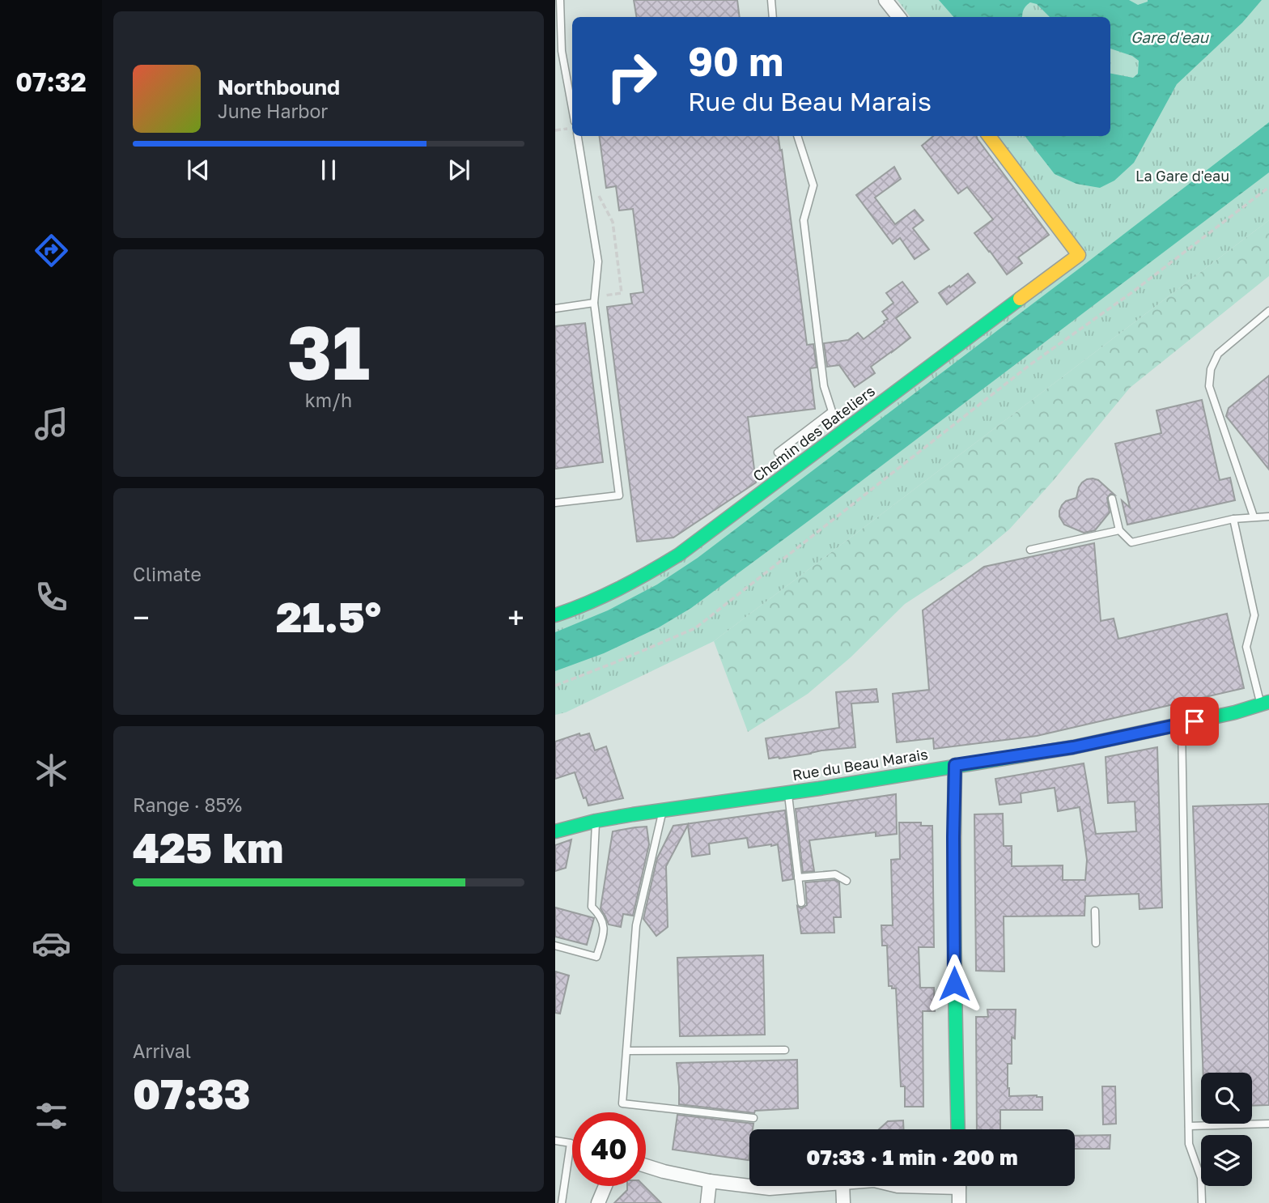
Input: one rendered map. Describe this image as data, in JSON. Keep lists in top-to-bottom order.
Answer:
{
  "streets": {
    "street": ["Chemin des Bateliers", "Rue du Beau Marais"]
  },
  "water": ["Gare d'eau"],
  "parks": ["La Gare d'eau"],
  "page": {
    "tabs": "07:32",
    "turn": ["90 m", "Rue du Beau Marais"],
    "song": ["Northbound", "June Harbor"],
    "tile": [
      ["31", "km/h"],
      "Climate",
      ["Range · 85%", "425 km"],
      ["Arrival", "07:33"]
    ],
    "heat": ["−", "21.5°", "+"],
    "limit": "40",
    "trip": "07:33 · 1 min · 200 m"
  }
}
